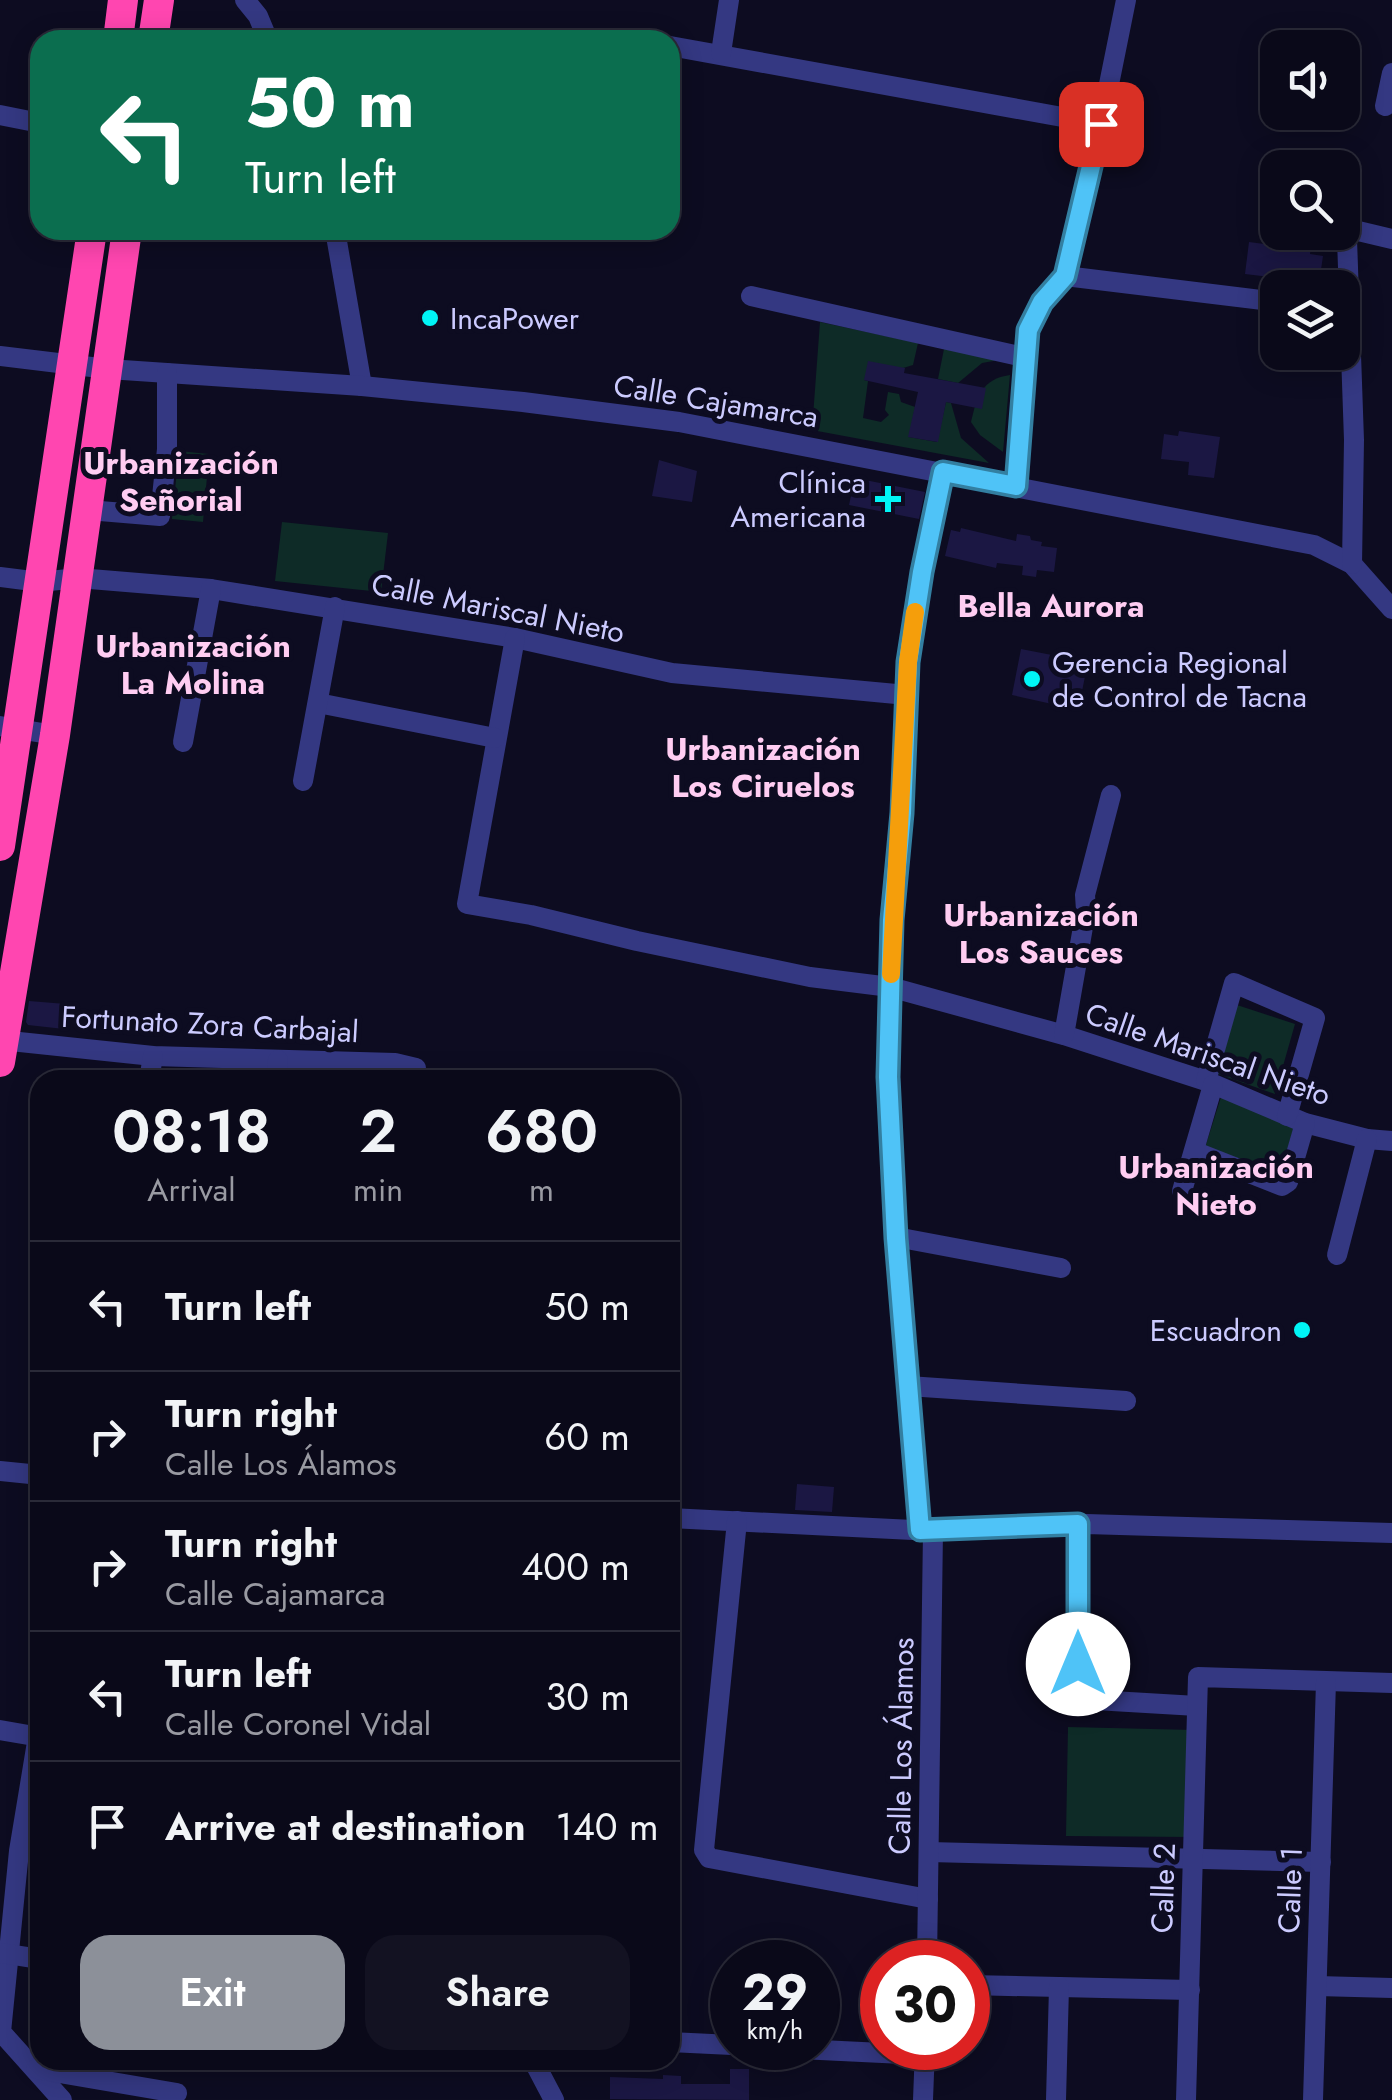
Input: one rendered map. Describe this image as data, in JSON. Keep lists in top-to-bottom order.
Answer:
{
  "streets": {
    "street": [
      "Calle Cajamarca",
      "Calle Mariscal Nieto",
      "Fortunato Zora Carbajal",
      "Calle Los Álamos",
      "Calle 2",
      "Calle 1"
    ]
  },
  "crossings": [
    ["Calle Cajamarca", "Calle Los Álamos"],
    ["Calle Mariscal Nieto", "Calle Los Álamos"],
    ["Calle 2", "Calle 1"]
  ],
  "districts": [
    "Urbanización Señorial",
    "Bella Aurora",
    "Urbanización La Molina",
    "Urbanización Los Ciruelos",
    "Urbanización Los Sauces",
    "Urbanización Nieto"
  ],
  "places": {
    "other": ["IncaPower", "Gerencia Regional de Control de Tacna", "Escuadron"],
    "health": ["Clínica Americana"]
  },
  "page": {
    "turn": ["50 m", "Turn left"],
    "eta": [
      "08:18",
      "Arrival",
      "2",
      "min",
      "680",
      "m"
    ],
    "list": [
      {
        "name": "Turn left",
        "value": "50 m"
      },
      {
        "name": "Turn right",
        "note": "Calle Los Álamos",
        "value": "60 m"
      },
      {
        "name": "Turn right",
        "note": "Calle Cajamarca",
        "value": "400 m"
      },
      {
        "name": "Turn left",
        "note": "Calle Coronel Vidal",
        "value": "30 m"
      },
      {
        "name": "Arrive at destination",
        "value": "140 m"
      }
    ],
    "buttons": ["Exit", "Share"],
    "speed": "29 km/h",
    "limit": "30"
  }
}
